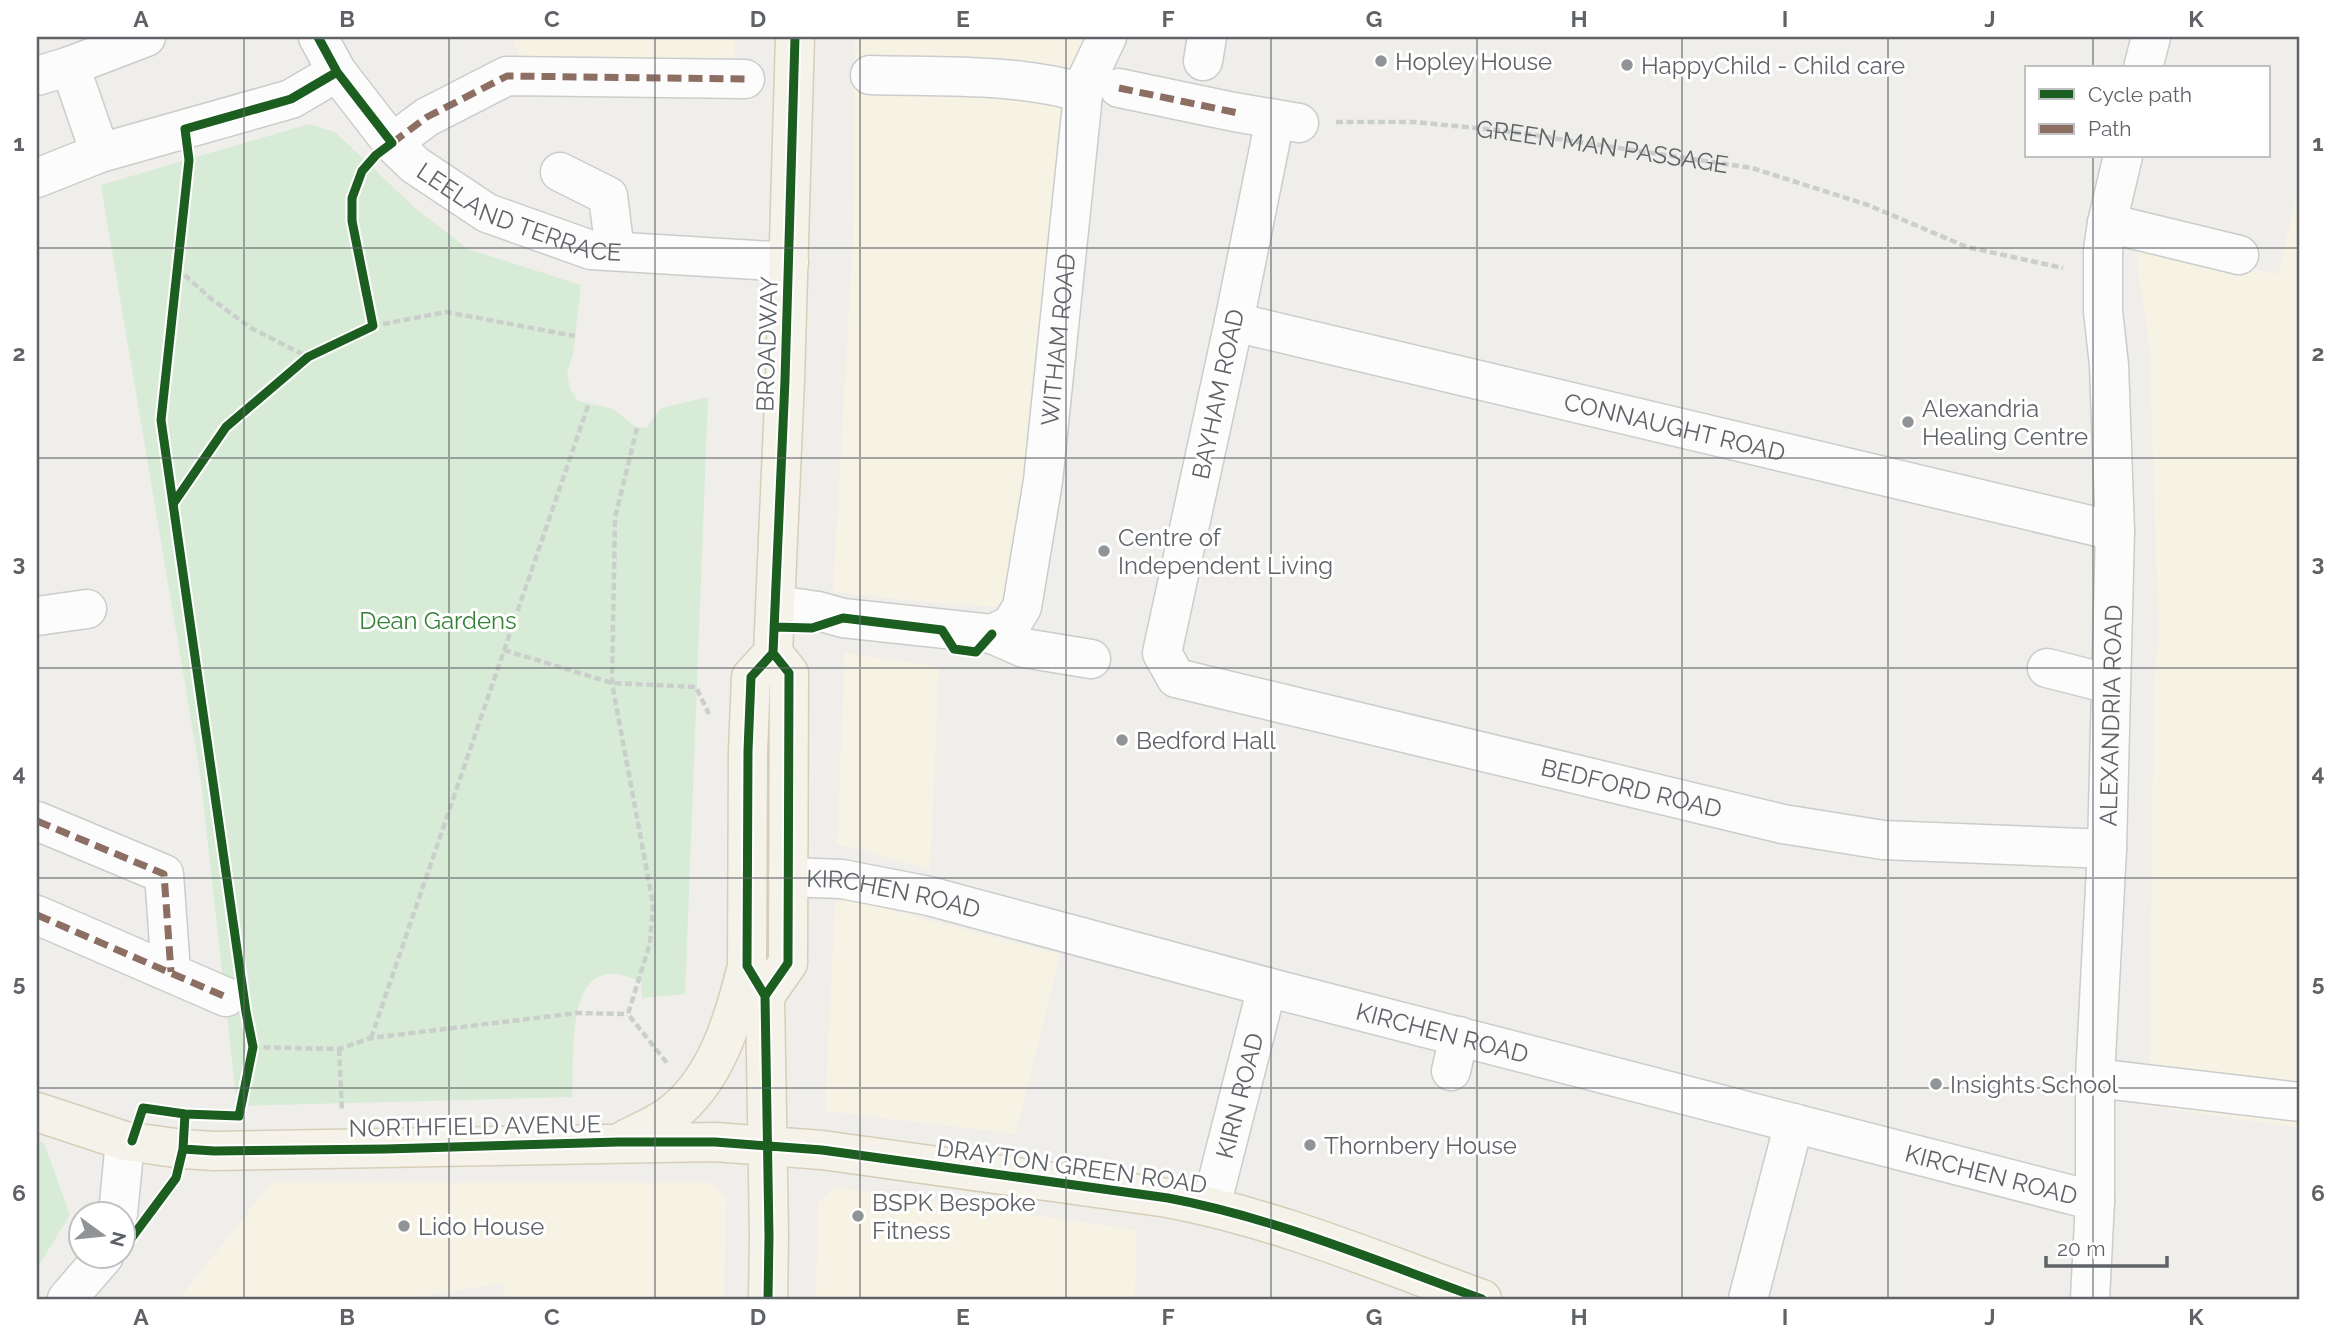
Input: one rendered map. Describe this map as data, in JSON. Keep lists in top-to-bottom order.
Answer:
{
  "streets": {
    "main road": ["BROADWAY", "NORTHFIELD AVENUE", "DRAYTON GREEN ROAD"],
    "street": [
      "LEELAND TERRACE",
      "WITHAM ROAD",
      "BAYHAM ROAD",
      "CONNAUGHT ROAD",
      "ALEXANDRIA ROAD",
      "BEDFORD ROAD",
      "KIRCHEN ROAD",
      "KIRN ROAD"
    ],
    "path": ["GREEN MAN PASSAGE"]
  },
  "crossings": [
    ["GREEN MAN PASSAGE", "BAYHAM ROAD"],
    ["LEELAND TERRACE", "BROADWAY"],
    ["BAYHAM ROAD", "CONNAUGHT ROAD"],
    ["BAYHAM ROAD", "BEDFORD ROAD"],
    ["CONNAUGHT ROAD", "ALEXANDRIA ROAD"],
    ["ALEXANDRIA ROAD", "BEDFORD ROAD"],
    ["ALEXANDRIA ROAD", "KIRCHEN ROAD"],
    ["KIRCHEN ROAD", "KIRN ROAD"],
    ["KIRN ROAD", "DRAYTON GREEN ROAD"],
    ["NORTHFIELD AVENUE", "DRAYTON GREEN ROAD"]
  ],
  "parks": ["Dean Gardens"],
  "places": [
    "Hopley House",
    "HappyChild - Child care",
    "Alexandria Healing Centre",
    "Centre of Independent Living",
    "Bedford Hall",
    "Insights School",
    "Thornbery House",
    "BSPK Bespoke Fitness",
    "Lido House"
  ],
  "legend": ["Cycle path", "Path"],
  "scale_bar": "20 m",
  "north": "right",
  "grid": {
    "columns": [
      "A",
      "B",
      "C",
      "D",
      "E",
      "F",
      "G",
      "H",
      "I",
      "J",
      "K"
    ],
    "rows": [
      "1",
      "2",
      "3",
      "4",
      "5",
      "6"
    ]
  }
}
